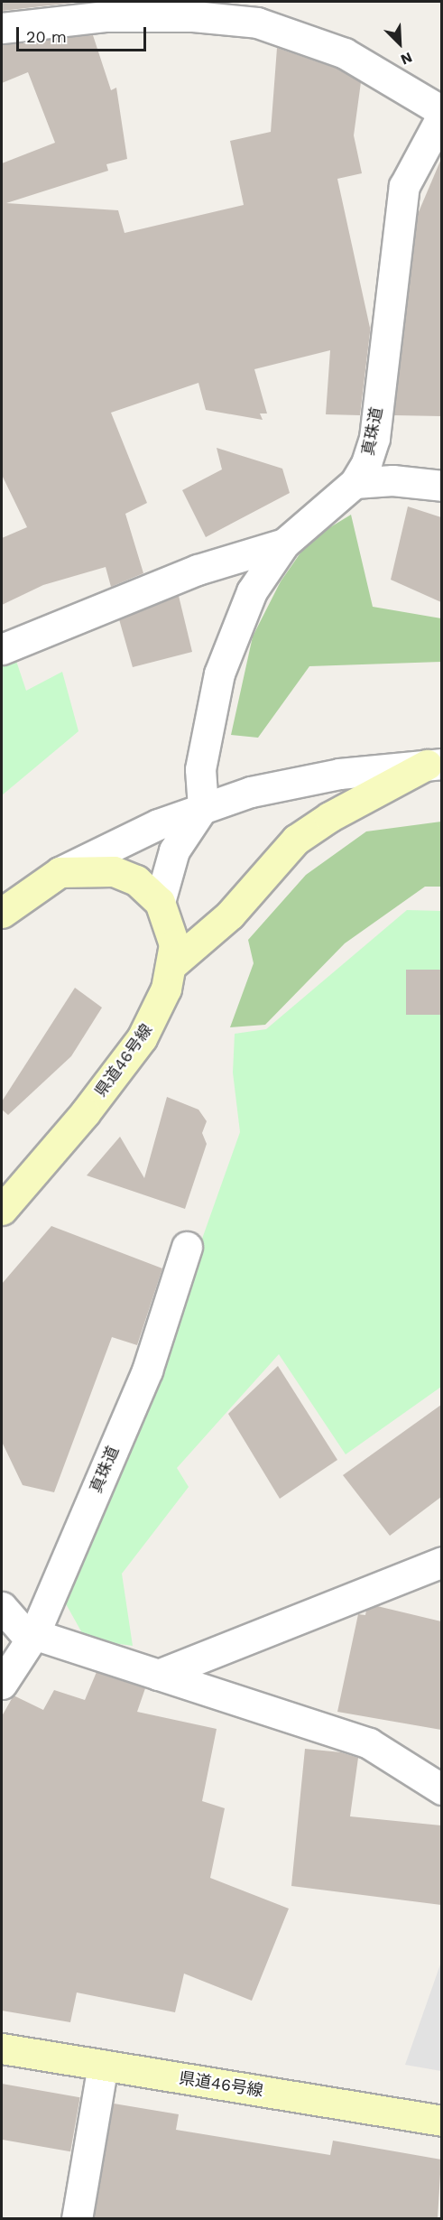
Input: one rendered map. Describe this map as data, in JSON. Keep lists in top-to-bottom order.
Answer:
{
  "streets": {
    "main road": ["県道46号線"],
    "street": ["真珠道"]
  },
  "scale_bar": "20 m",
  "north": "bottom right"
}
